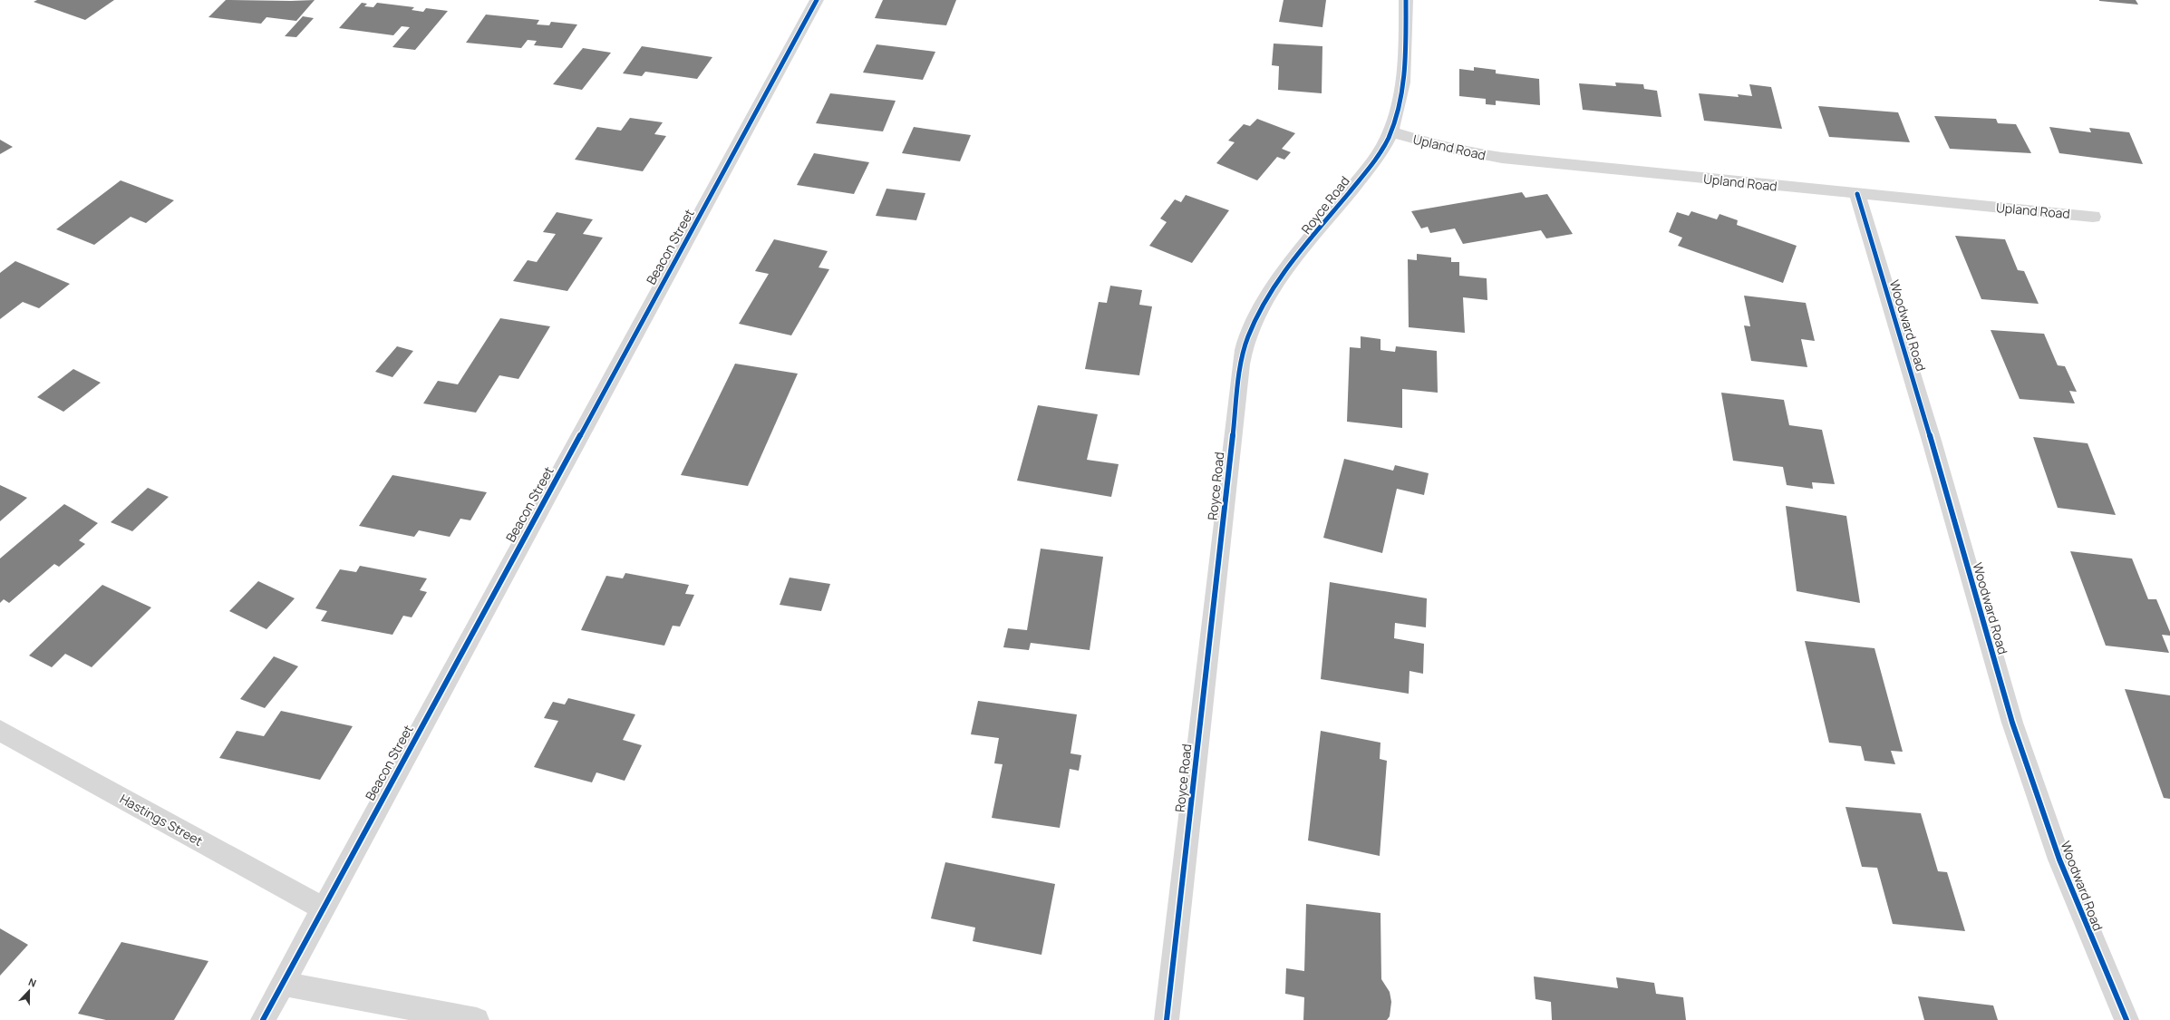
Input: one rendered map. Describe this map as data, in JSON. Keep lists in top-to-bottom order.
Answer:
{
  "streets": {
    "street": [
      "Upland Road",
      "Royce Road",
      "Beacon Street",
      "Woodward Road",
      "Hastings Street"
    ]
  },
  "crossings": [
    ["Upland Road", "Royce Road"],
    ["Upland Road", "Woodward Road"],
    ["Beacon Street", "Hastings Street"]
  ],
  "north": "top"
}
